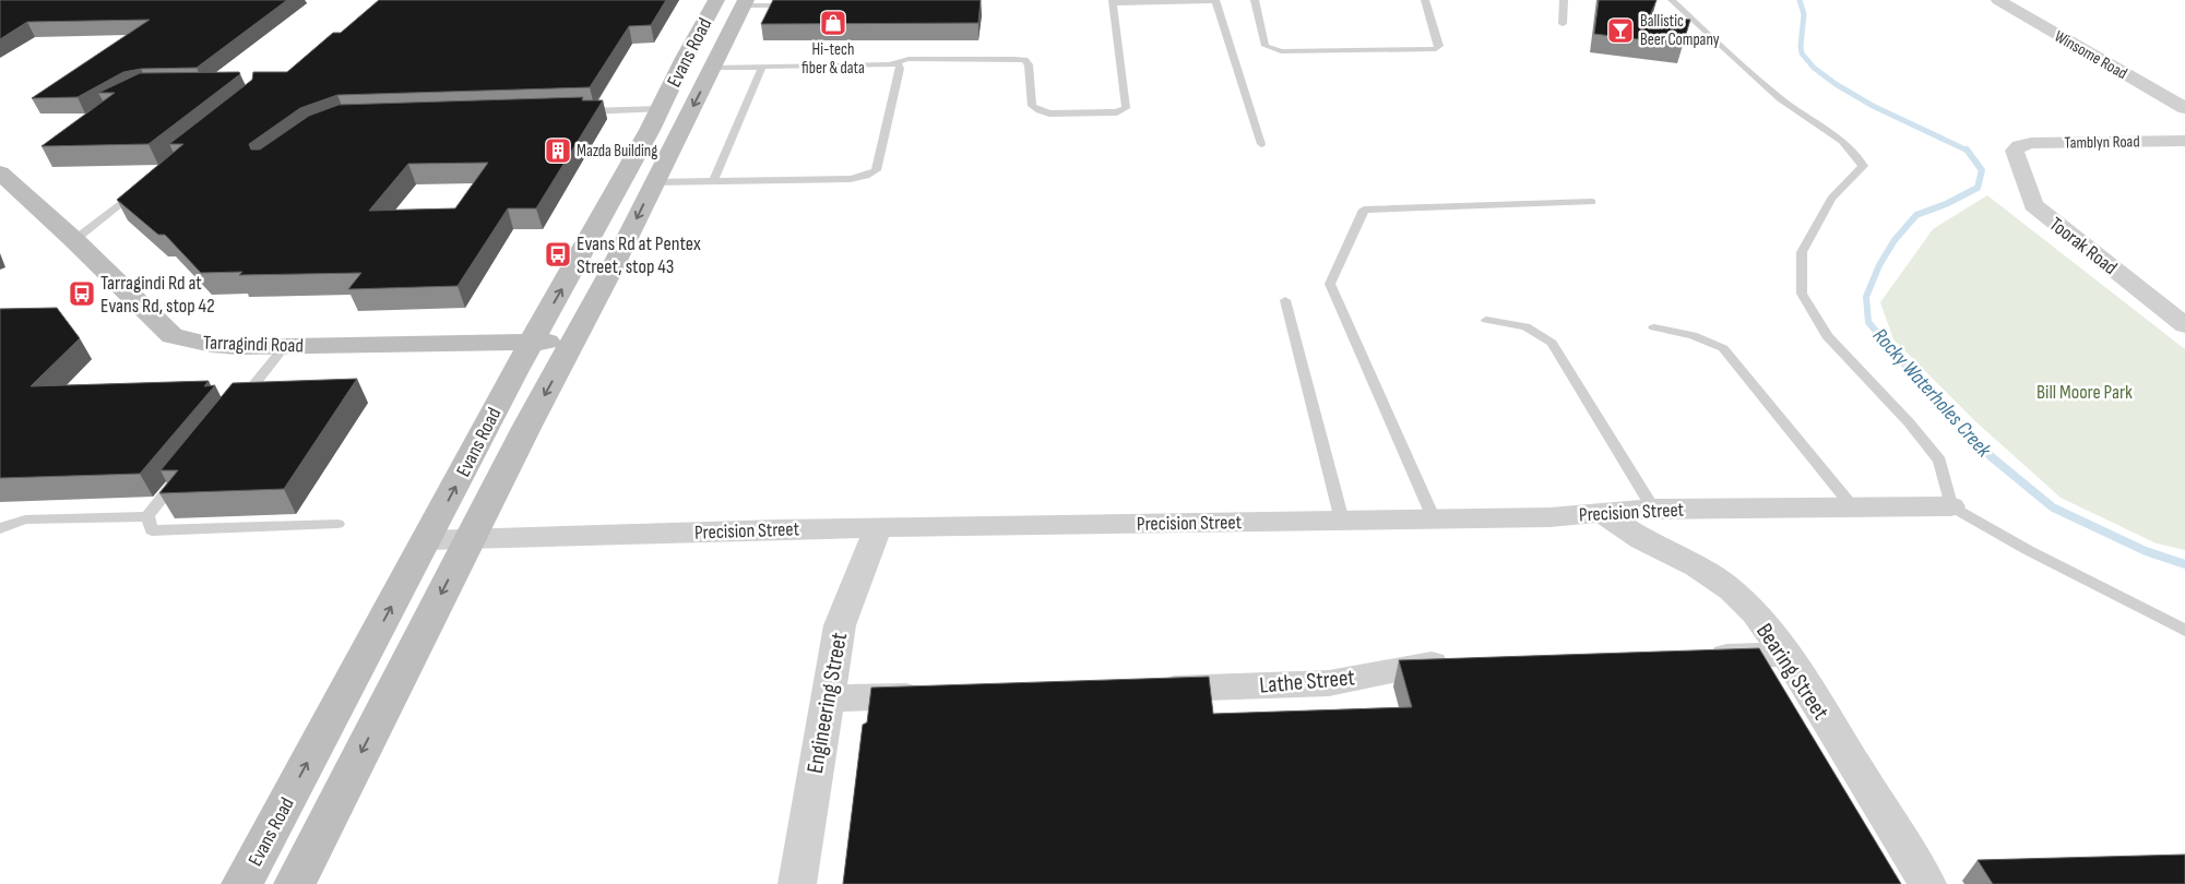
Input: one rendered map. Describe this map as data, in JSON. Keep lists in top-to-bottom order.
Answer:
{
  "streets": {
    "main road": ["Evans Road", "Tarragindi Road"],
    "street": [
      "Winsome Road",
      "Tamblyn Road",
      "Toorak Road",
      "Precision Street",
      "Bearing Street",
      "Lathe Street",
      "Engineering Street"
    ]
  },
  "crossings": [
    ["Evans Road", "Tarragindi Road"],
    ["Evans Road", "Precision Street"],
    ["Tamblyn Road", "Toorak Road"],
    ["Precision Street", "Bearing Street"],
    ["Precision Street", "Engineering Street"]
  ],
  "water": ["Rocky Waterholes Creek"],
  "parks": ["Bill Moore Park"],
  "places": {
    "shop": ["Hi-tech fiber & data"],
    "bar": ["Ballistic Beer Company"],
    "building": ["Mazda Building"],
    "bus stop": ["Evans Rd at Pentex Street, stop 43", "Tarragindi Rd at Evans Rd, stop 42"]
  }
}
